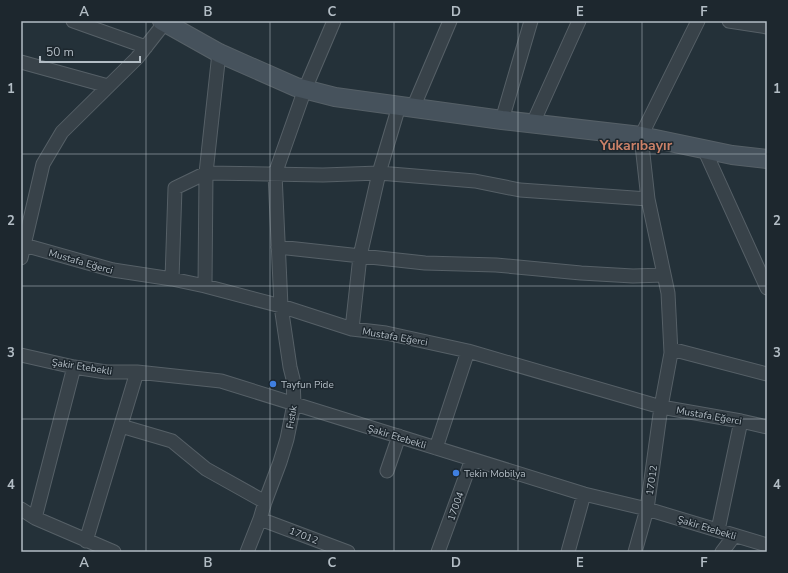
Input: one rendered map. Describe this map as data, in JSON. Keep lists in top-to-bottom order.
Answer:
{
  "streets": {
    "street": [
      "Mustafa Eğerci",
      "Şakir Etebekli",
      "Fıstık",
      "17012",
      "17004"
    ]
  },
  "crossings": [
    ["Mustafa Eğerci", "Fıstık"],
    ["Mustafa Eğerci", "17012"],
    ["Şakir Etebekli", "Fıstık"],
    ["Şakir Etebekli", "17012"],
    ["Şakir Etebekli", "17004"],
    ["Fıstık", "17012"]
  ],
  "districts": ["Yukarıbayır"],
  "places": ["Tayfun Pide", "Tekin Mobilya"],
  "scale_bar": "50 m",
  "grid": {
    "columns": [
      "A",
      "B",
      "C",
      "D",
      "E",
      "F"
    ],
    "rows": [
      "1",
      "2",
      "3",
      "4"
    ]
  }
}
